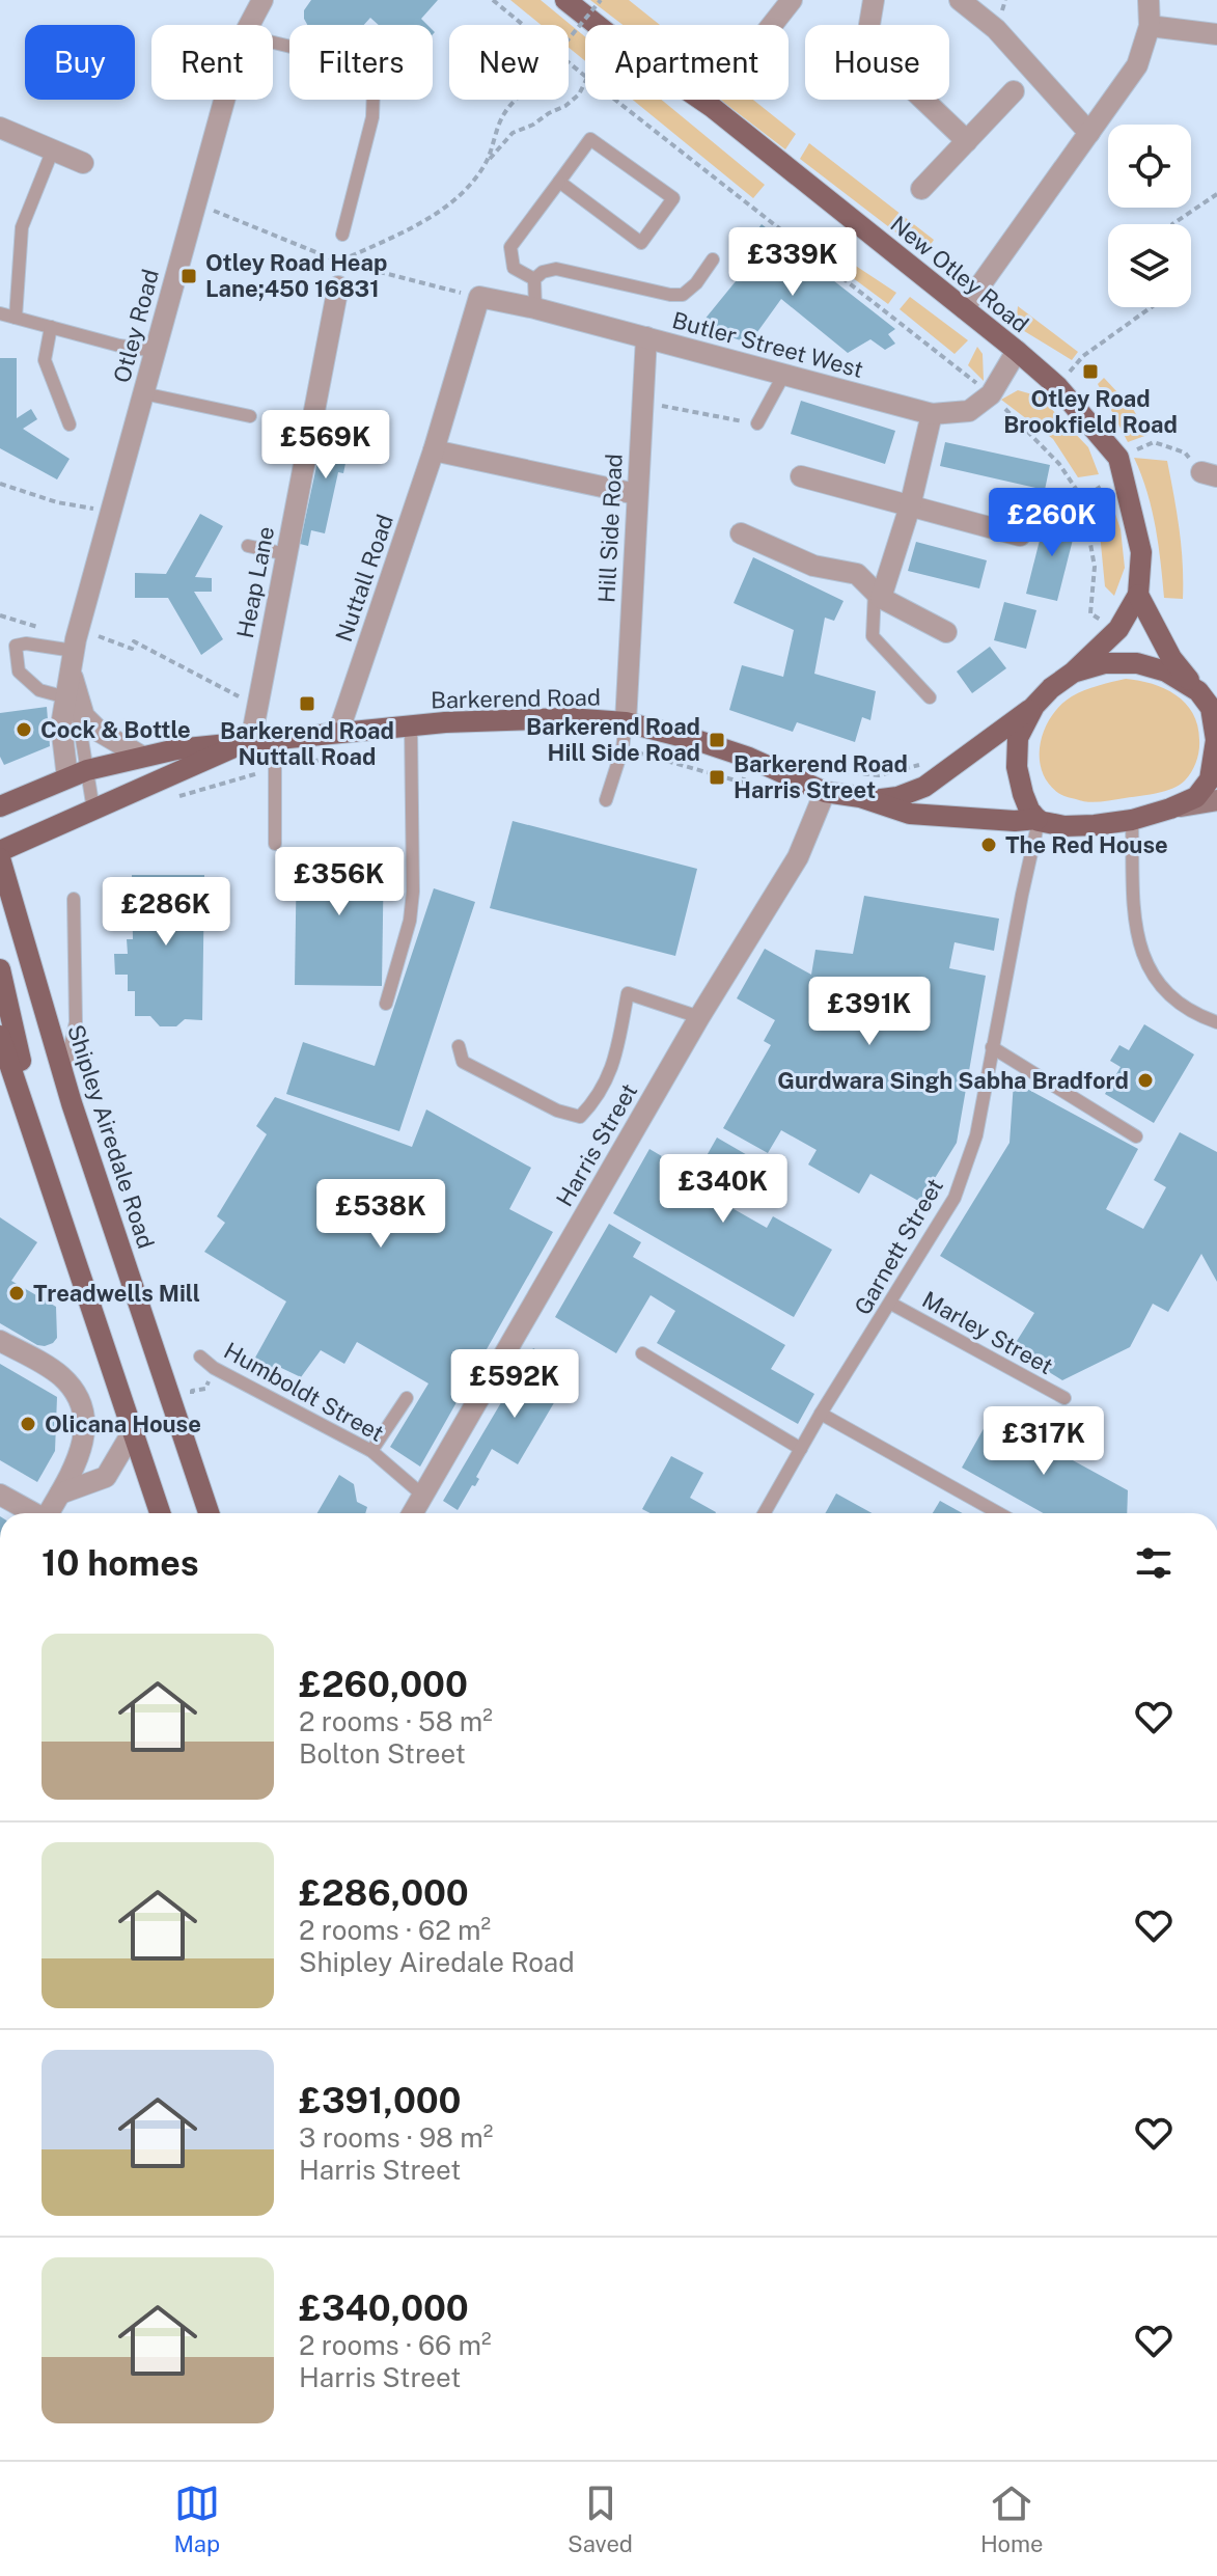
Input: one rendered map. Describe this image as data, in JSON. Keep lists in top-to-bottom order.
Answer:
{
  "streets": {
    "main road": ["New Otley Road", "Barkerend Road", "Shipley Airedale Road"],
    "street": [
      "Otley Road",
      "Butler Street West",
      "Hill Side Road",
      "Nuttall Road",
      "Heap Lane",
      "Harris Street"
    ],
    "lane": ["Garnett Street", "Marley Street", "Humboldt Street"]
  },
  "crossings": [
    ["New Otley Road", "Barkerend Road"],
    ["New Otley Road", "Garnett Street"],
    ["Otley Road", "Barkerend Road"],
    ["Butler Street West", "Hill Side Road"],
    ["Butler Street West", "Nuttall Road"],
    ["Hill Side Road", "Barkerend Road"],
    ["Nuttall Road", "Barkerend Road"],
    ["Heap Lane", "Barkerend Road"],
    ["Barkerend Road", "Harris Street"],
    ["Barkerend Road", "Garnett Street"],
    ["Harris Street", "Humboldt Street"],
    ["Garnett Street", "Marley Street"]
  ],
  "places": {
    "transit": [
      "Otley Road Heap Lane;450 16831",
      "Otley Road Brookfield Road",
      "Barkerend Road Nuttall Road",
      "Barkerend Road Hill Side Road",
      "Barkerend Road Harris Street"
    ],
    "other": [
      "Cock & Bottle",
      "The Red House",
      "Gurdwara Singh Sabha Bradford",
      "Treadwells Mill",
      "Olicana House"
    ]
  },
  "page": {
    "chip": [
      "Buy",
      "Rent",
      "Filters",
      "New",
      "Apartment",
      "House"
    ],
    "price": [
      "£339K",
      "£569K",
      "£260K",
      "£356K",
      "£286K",
      "£391K",
      "£340K",
      "£538K",
      "£592K",
      "£317K"
    ],
    "heading": "10 homes",
    "list": [
      {
        "name": "£260,000",
        "note": "2 rooms · 58 m² · Bolton Street"
      },
      {
        "name": "£286,000",
        "note": "2 rooms · 62 m² · Shipley Airedale Road"
      },
      {
        "name": "£391,000",
        "note": "3 rooms · 98 m² · Harris Street"
      },
      {
        "name": "£340,000",
        "note": "2 rooms · 66 m² · Harris Street"
      }
    ],
    "tabs": ["Map", "Saved", "Home"]
  }
}
